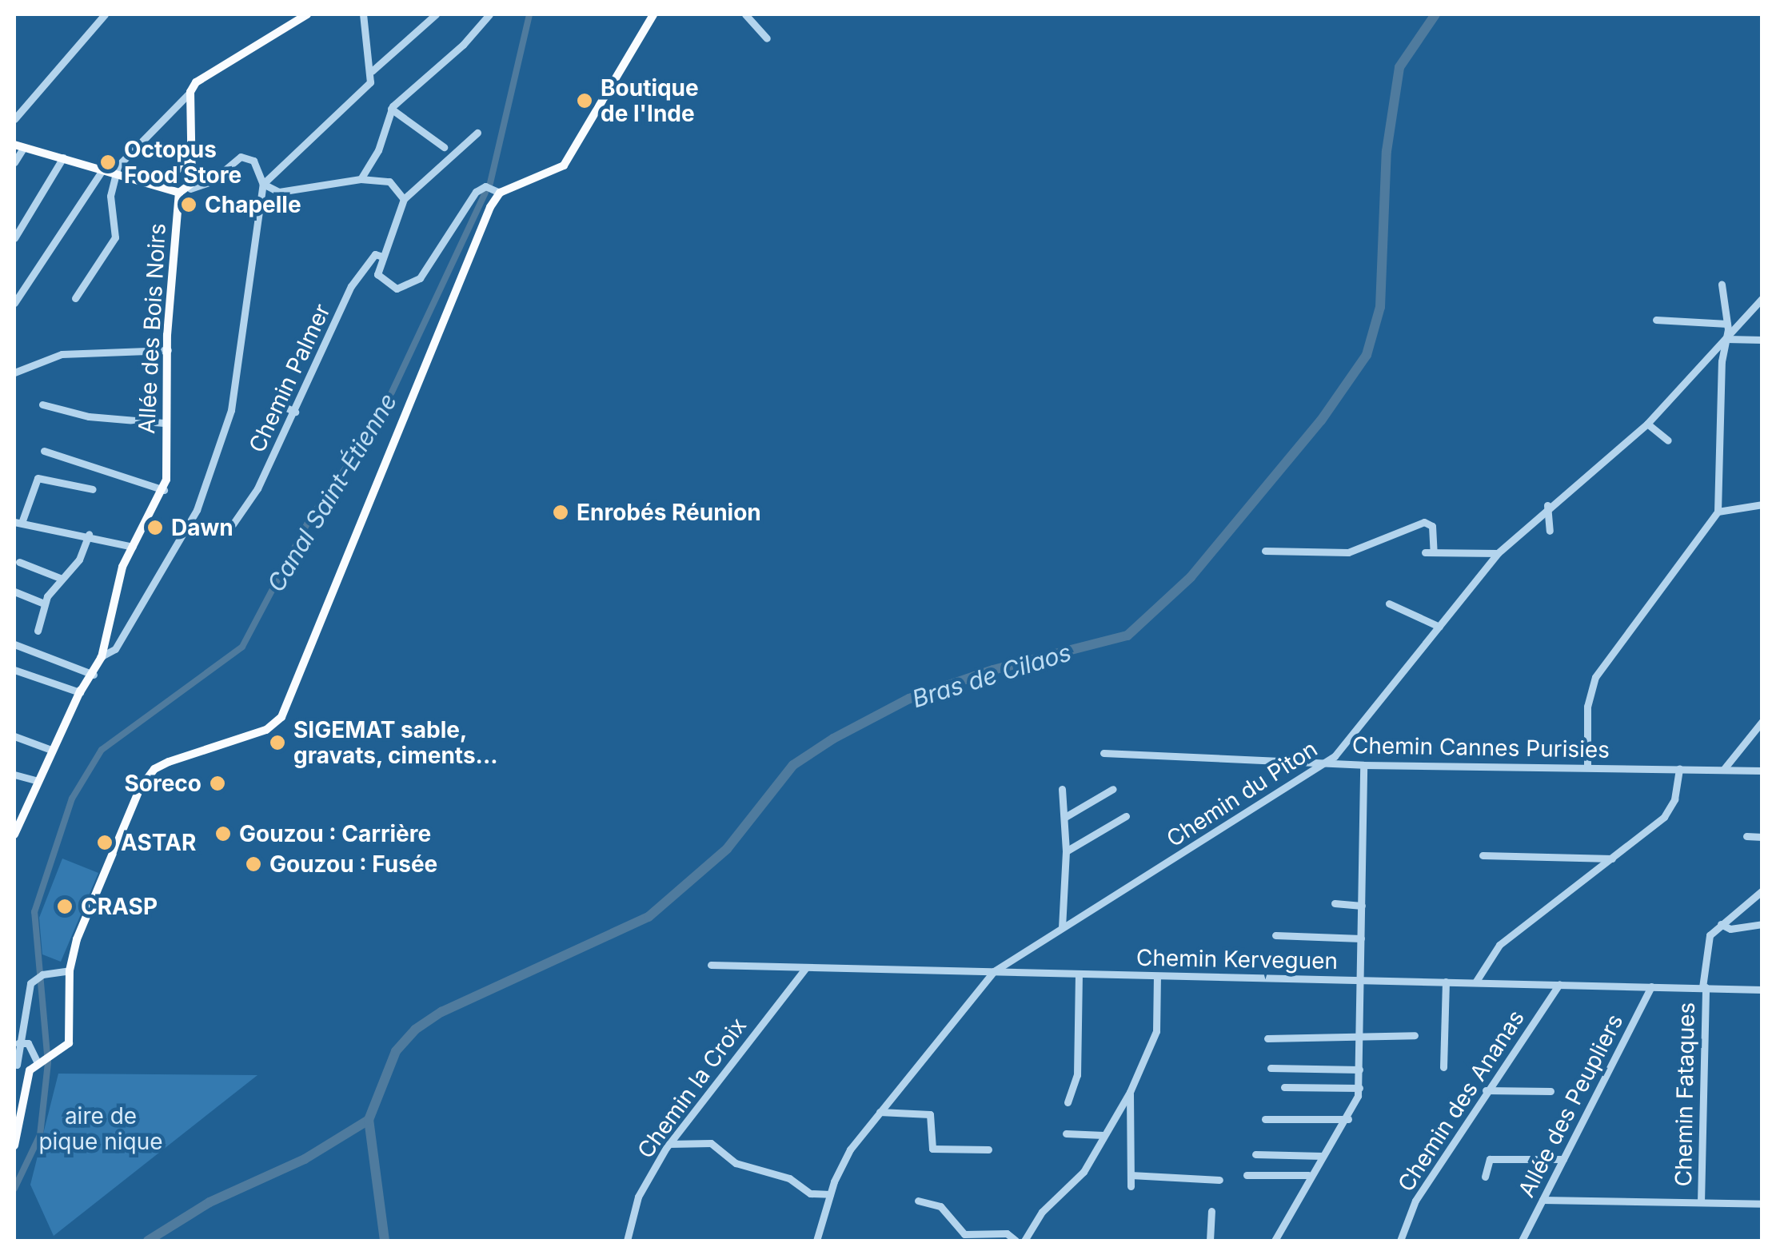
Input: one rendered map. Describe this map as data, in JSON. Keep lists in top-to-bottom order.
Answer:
{
  "streets": {
    "main road": ["Allée des Bois Noirs"],
    "street": [
      "Chemin Palmer",
      "Chemin Cannes Purisies",
      "Chemin du Piton",
      "Chemin Kerveguen",
      "Chemin la Croix",
      "Chemin Fataques",
      "Chemin des Ananas",
      "Allée des Peupliers"
    ]
  },
  "crossings": [
    ["Chemin Cannes Purisies", "Chemin du Piton"],
    ["Chemin du Piton", "Chemin Kerveguen"],
    ["Chemin Kerveguen", "Chemin la Croix"],
    ["Chemin Kerveguen", "Chemin Fataques"],
    ["Chemin Kerveguen", "Chemin des Ananas"],
    ["Chemin Kerveguen", "Allée des Peupliers"]
  ],
  "water": ["Canal Saint-Étienne", "Bras de Cilaos"],
  "parks": ["aire de pique nique"],
  "places": [
    "Boutique de l'Inde",
    "Octopus Food Store",
    "Chapelle",
    "Enrobés Réunion",
    "Dawn",
    "SIGEMAT sable, gravats, ciments...",
    "Soreco",
    "Gouzou : Carrière",
    "ASTAR",
    "Gouzou : Fusée",
    "CRASP"
  ]
}
